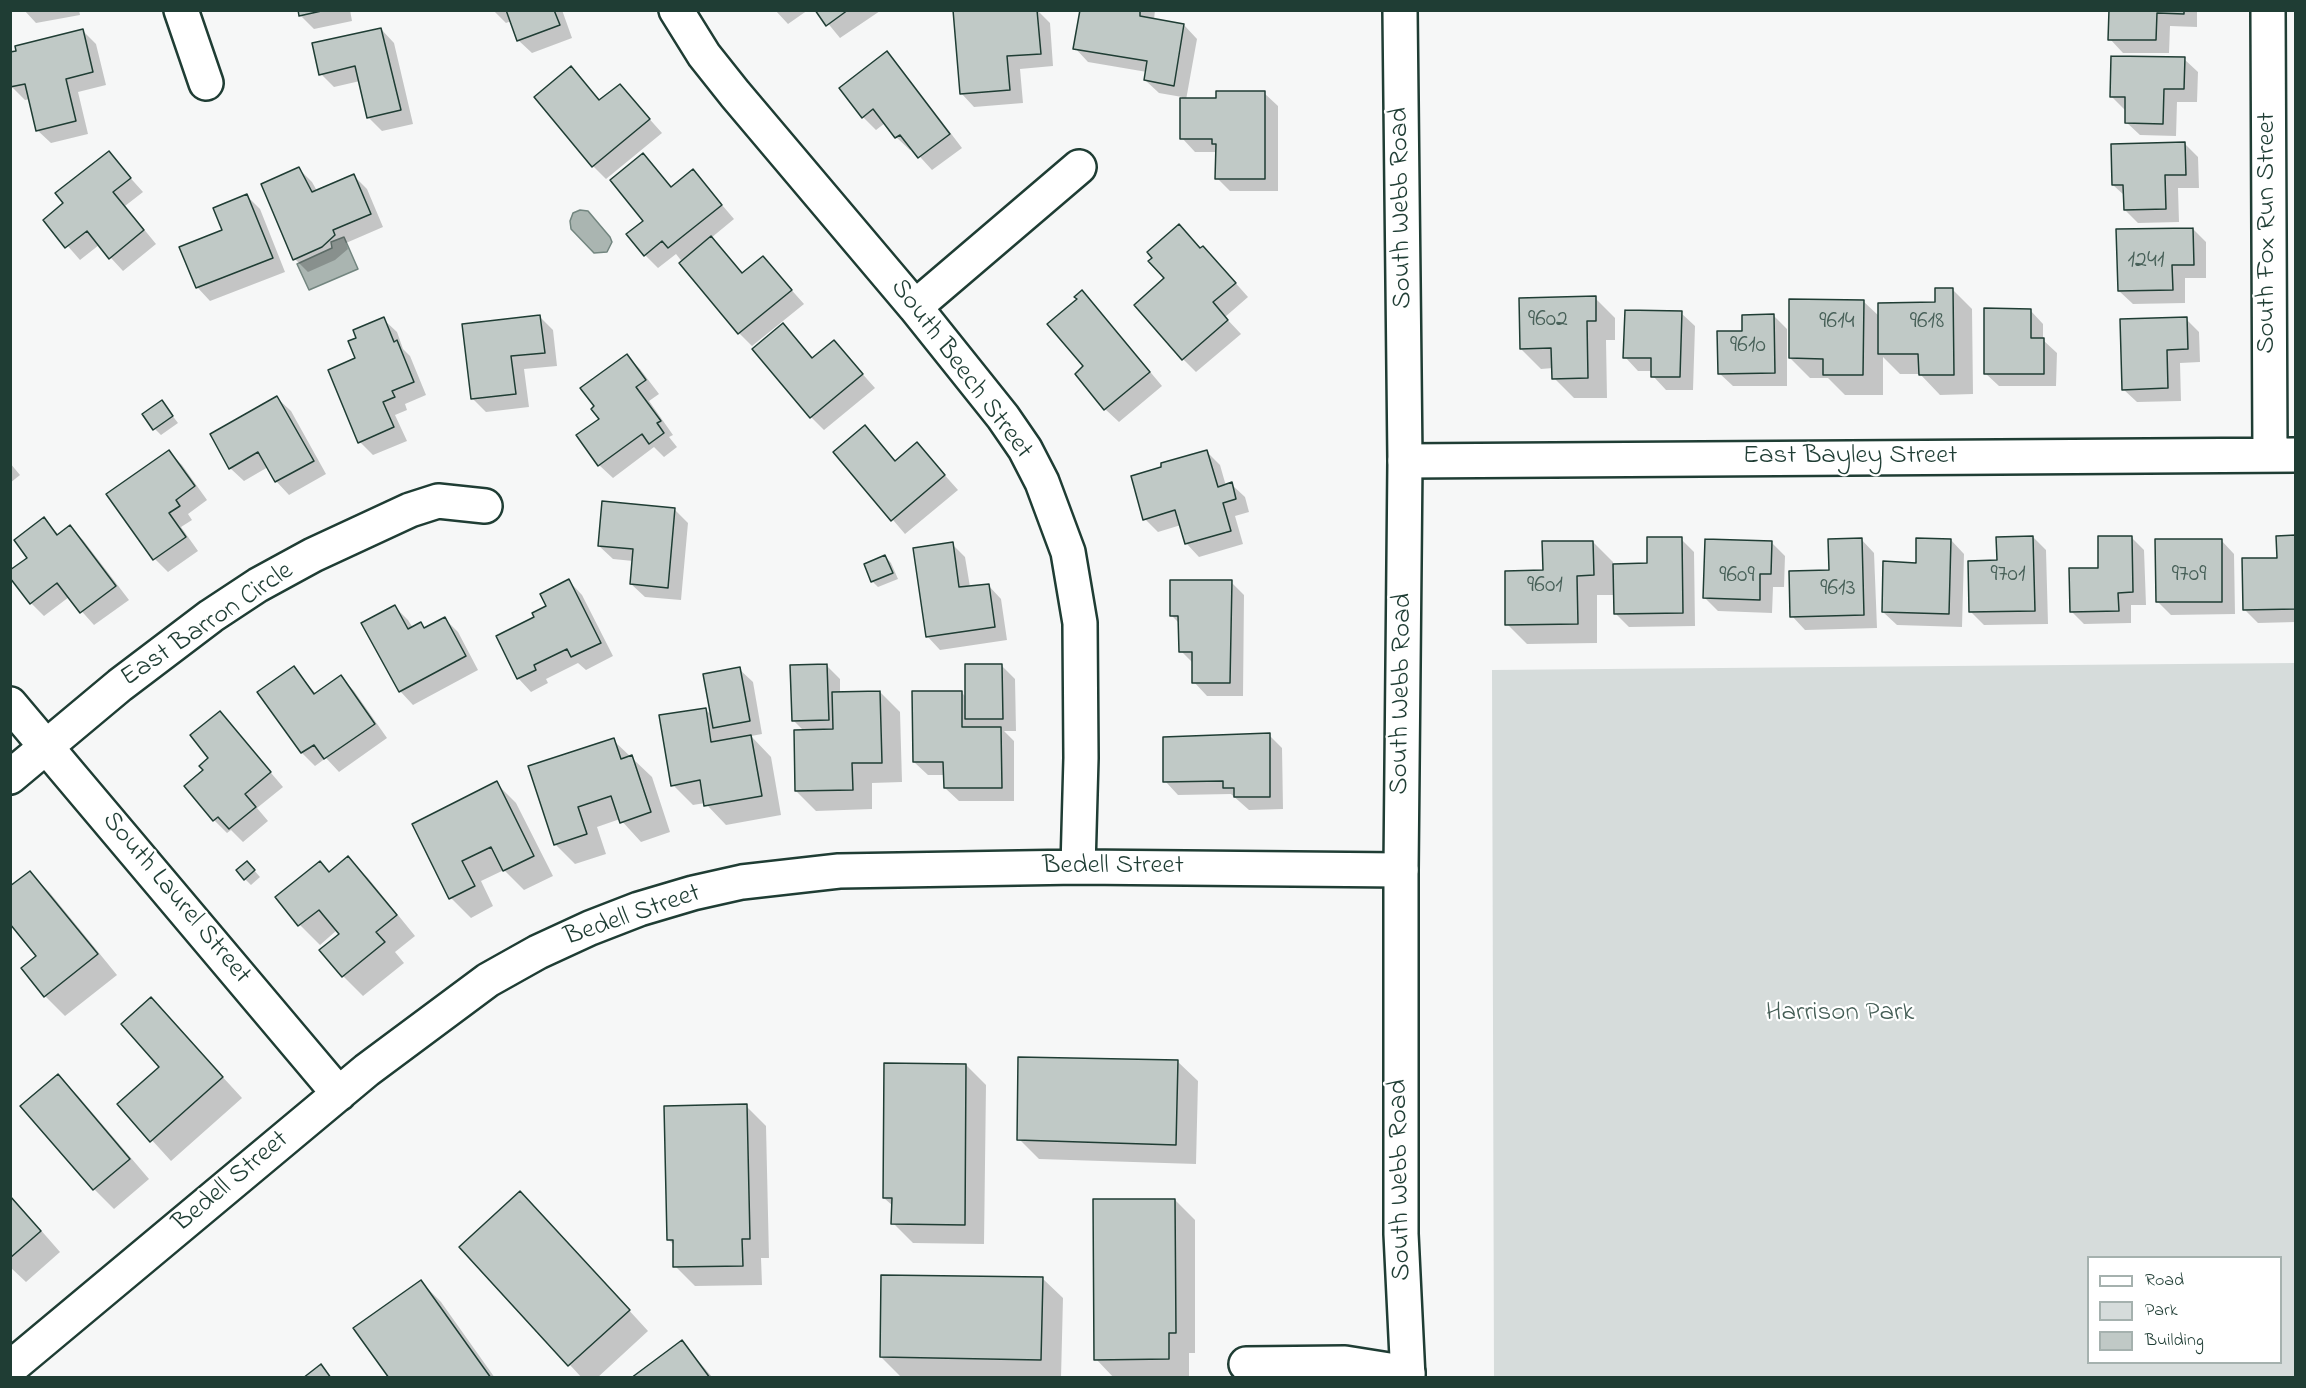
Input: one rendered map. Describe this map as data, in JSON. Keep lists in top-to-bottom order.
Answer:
{
  "streets": {
    "street": [
      "South Webb Road",
      "South Fox Run Street",
      "South Beech Street",
      "East Bayley Street",
      "East Barron Circle",
      "Bedell Street",
      "South Laurel Street"
    ]
  },
  "crossings": [
    ["South Webb Road", "East Bayley Street"],
    ["South Webb Road", "Bedell Street"],
    ["South Fox Run Street", "East Bayley Street"],
    ["South Beech Street", "Bedell Street"],
    ["East Barron Circle", "South Laurel Street"],
    ["Bedell Street", "South Laurel Street"]
  ],
  "parks": ["Harrison Park"],
  "house_numbers": [
    "1241",
    "9602",
    "9614",
    "9618",
    "9610",
    "9701",
    "9709",
    "9609",
    "9601",
    "9613"
  ],
  "legend": ["Road", "Park", "Building"]
}
